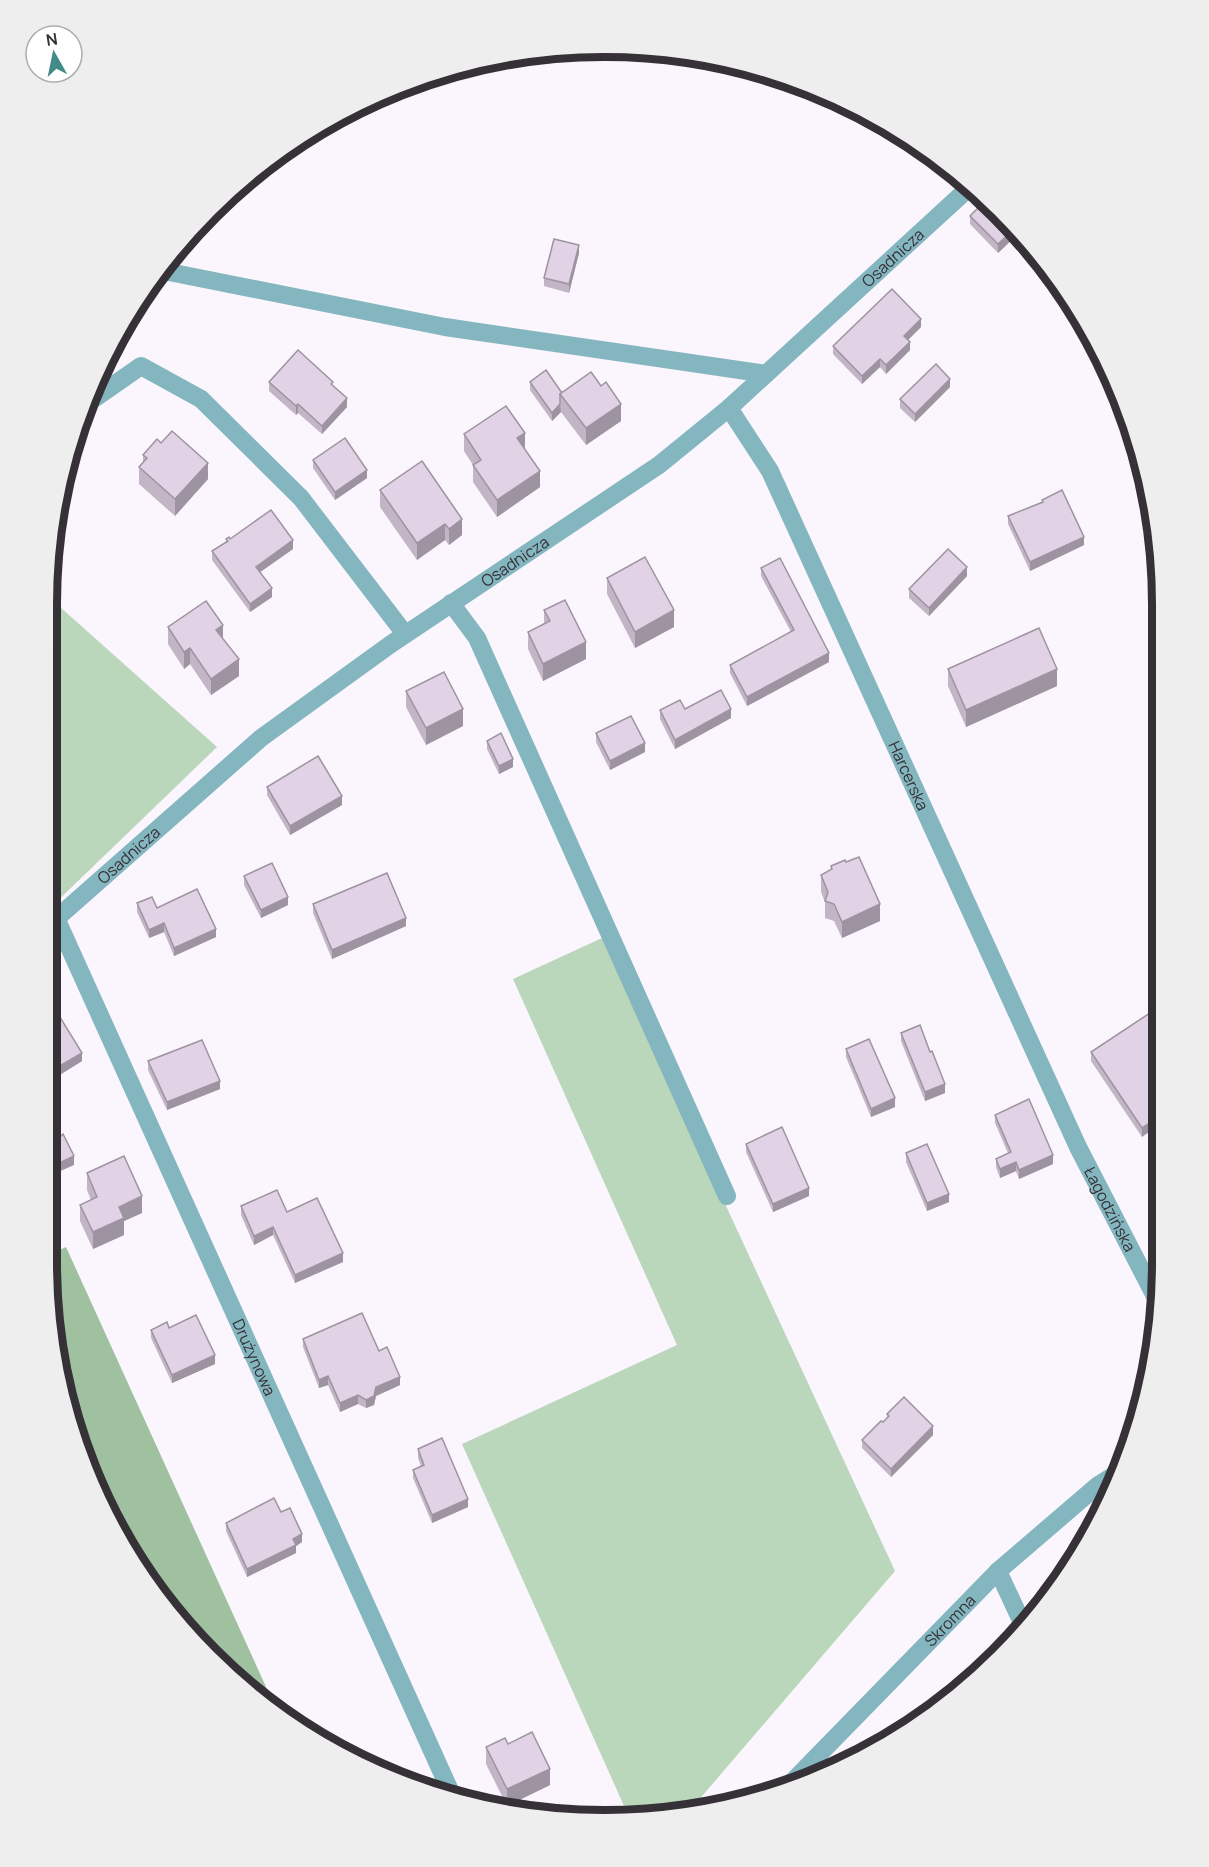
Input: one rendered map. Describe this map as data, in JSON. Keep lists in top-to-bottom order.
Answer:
{
  "streets": {
    "street": [
      "Osadnicza",
      "Harcerska",
      "Łagodzińska",
      "Drużynowa",
      "Skromna"
    ]
  },
  "crossings": [
    ["Osadnicza", "Harcerska"],
    ["Harcerska", "Łagodzińska"]
  ],
  "north": "top"
}
